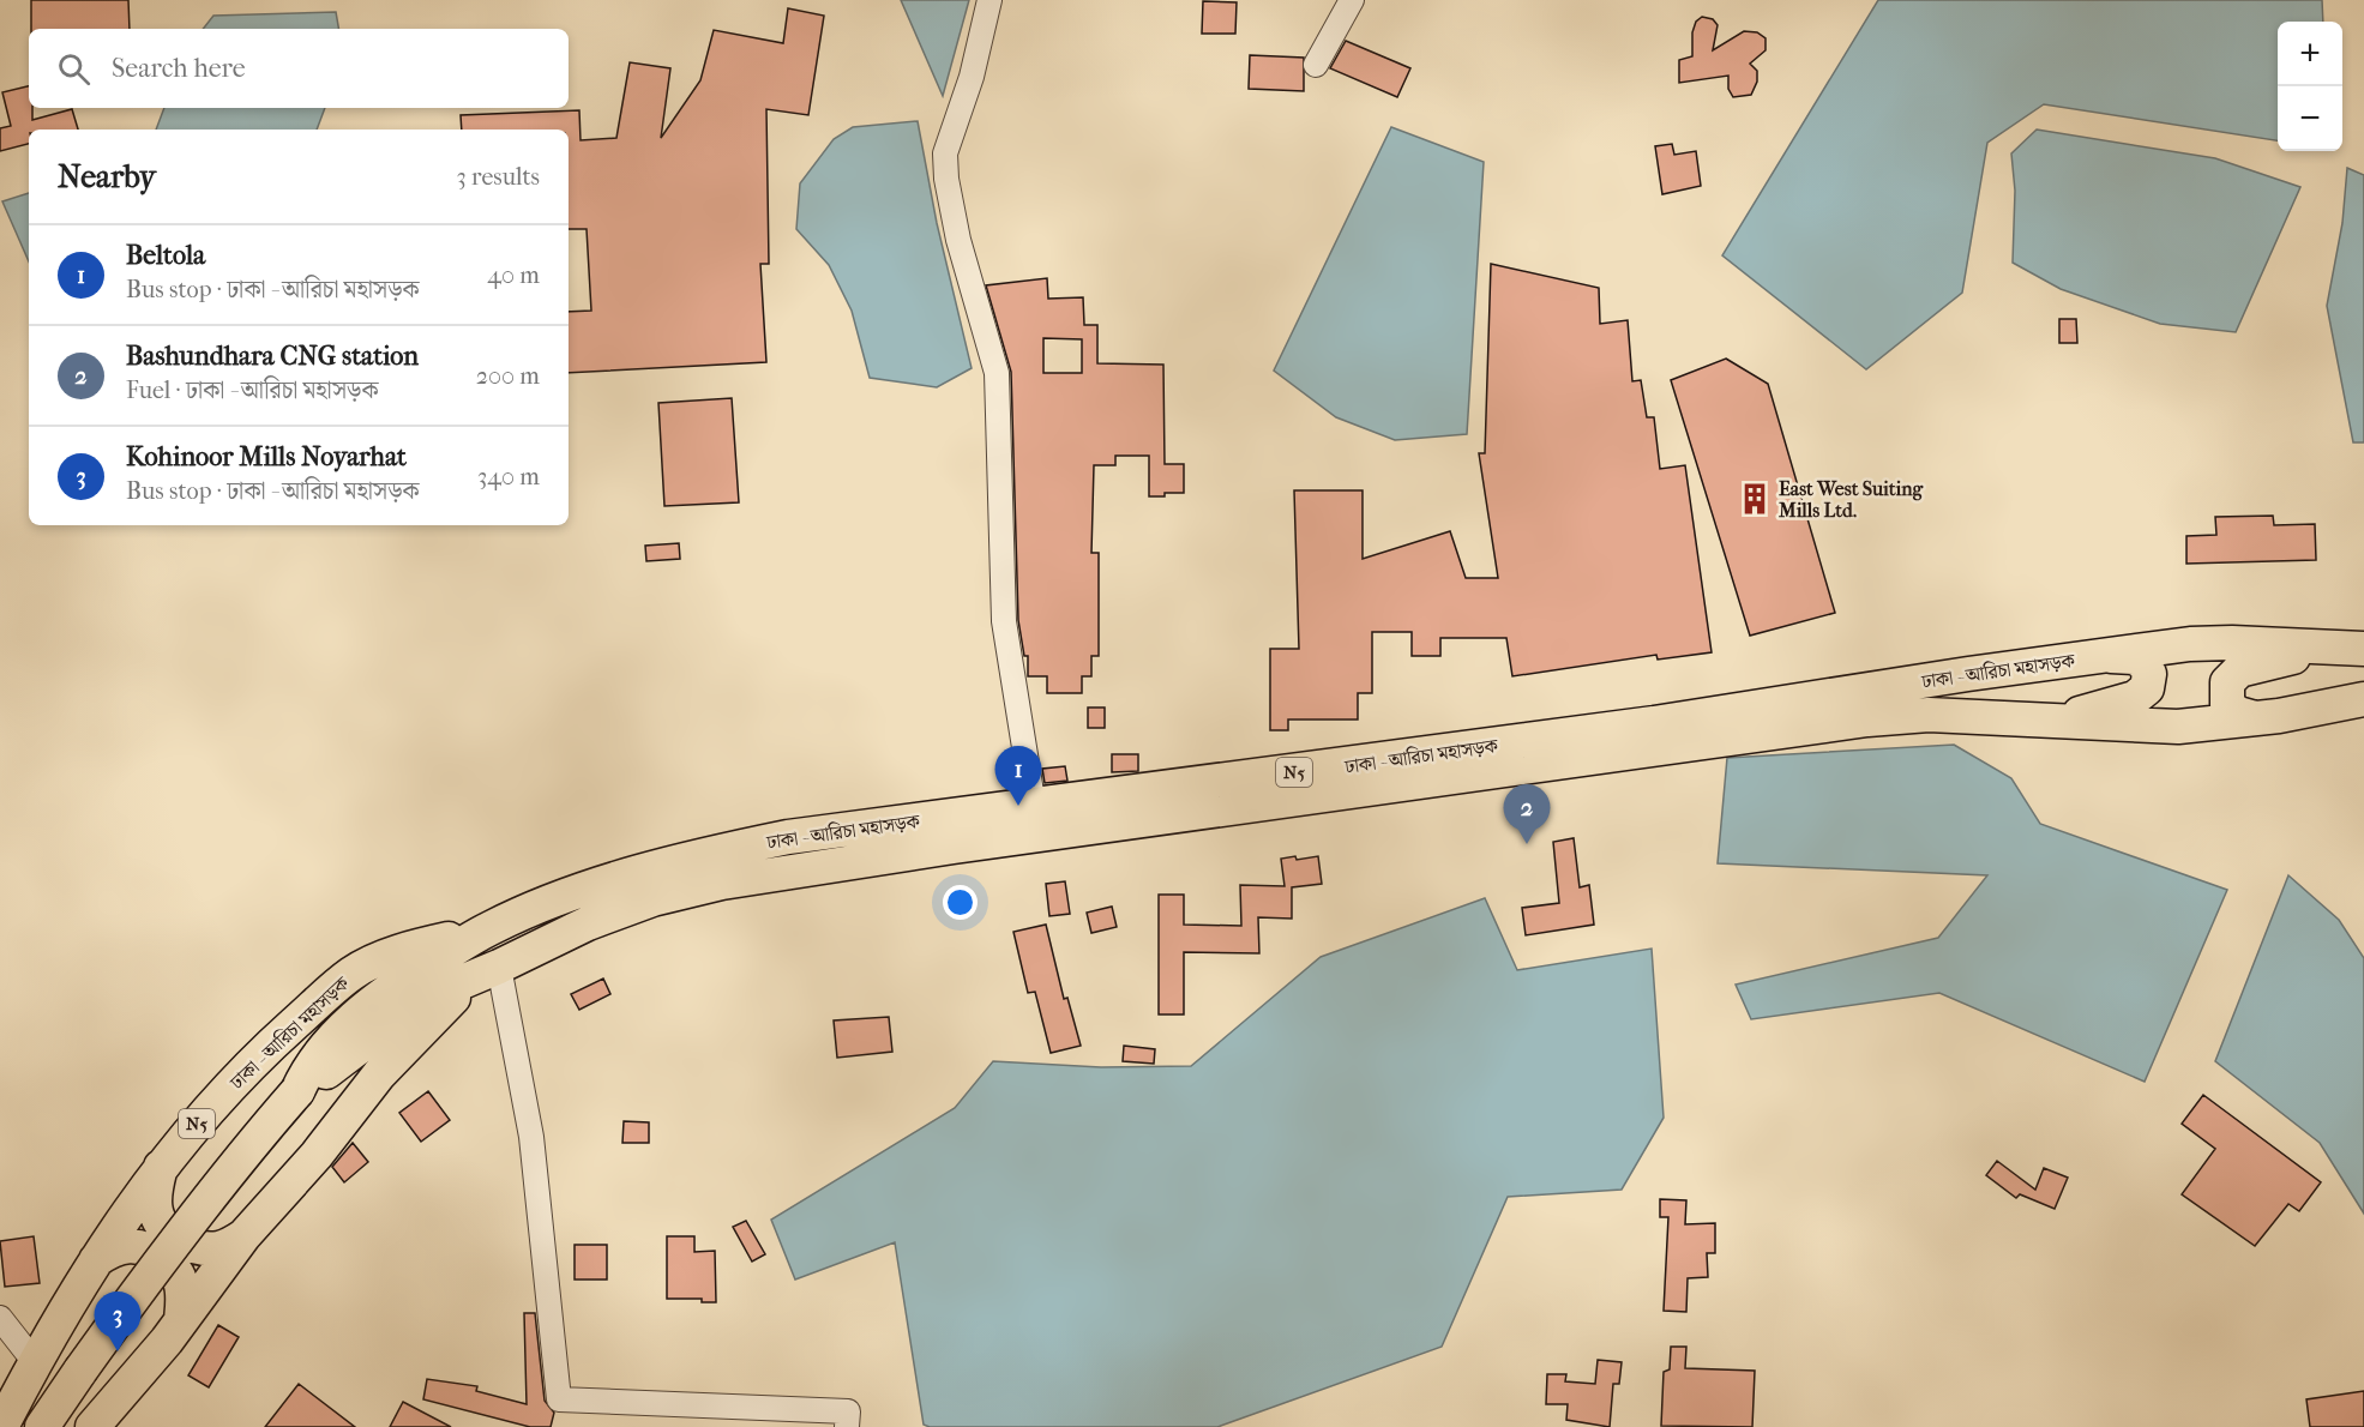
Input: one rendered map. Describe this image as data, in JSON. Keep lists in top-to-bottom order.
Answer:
{
  "streets": {
    "highway": ["ঢাকা - আরিচা মহাসড়ক", "N5"]
  },
  "crossings": [
    ["ঢাকা - আরিচা মহাসড়ক", "N5"]
  ],
  "places": {
    "building": ["East West Suiting Mills Ltd."]
  },
  "page": {
    "map_buttons": ["+", "−"],
    "search": "Search here",
    "heading": ["Nearby", "3 results"],
    "list": [
      {
        "mark": "1",
        "name": "Beltola",
        "note": "Bus stop · ঢাকা - আরিচা মহাসড়ক",
        "value": "40 m"
      },
      {
        "mark": "2",
        "name": "Bashundhara CNG station",
        "note": "Fuel · ঢাকা - আরিচা মহাসড়ক",
        "value": "200 m"
      },
      {
        "mark": "3",
        "name": "Kohinoor Mills Noyarhat",
        "note": "Bus stop · ঢাকা - আরিচা মহাসড়ক",
        "value": "340 m"
      }
    ],
    "pins": ["1", "2", "3"]
  }
}
